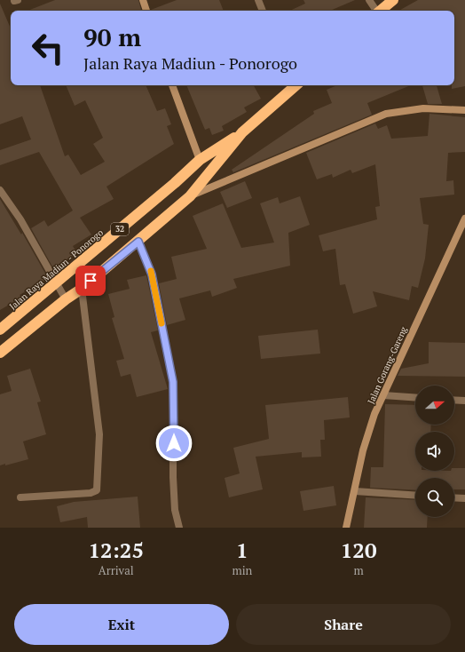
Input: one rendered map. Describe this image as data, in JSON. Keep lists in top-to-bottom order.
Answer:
{
  "streets": {
    "highway": ["32", "Jalan Raya Madiun - Ponorogo"],
    "street": ["Jalan Gorang-Gareng"]
  },
  "north": "right",
  "page": {
    "turn": ["90 m", "Jalan Raya Madiun - Ponorogo"],
    "eta": [
      "12:25",
      "Arrival",
      "1",
      "min",
      "120",
      "m"
    ],
    "buttons": ["Exit", "Share"]
  }
}
